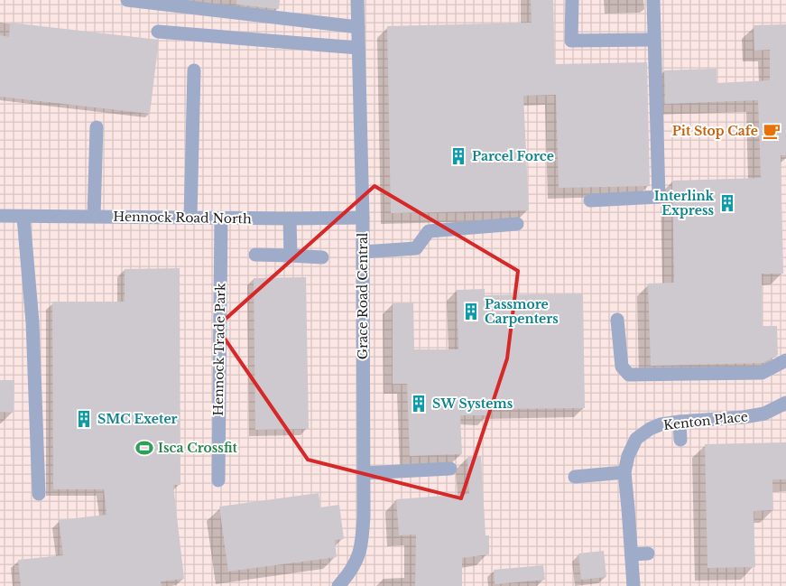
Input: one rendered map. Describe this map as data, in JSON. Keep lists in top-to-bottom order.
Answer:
{
  "streets": {
    "street": [
      "Hennock Road North",
      "Grace Road Central",
      "Hennock Trade Park",
      "Kenton Place"
    ]
  },
  "crossings": [
    ["Hennock Road North", "Grace Road Central"],
    ["Hennock Road North", "Hennock Trade Park"]
  ],
  "places": {
    "cafe": ["Pit Stop Cafe"],
    "building": [
      "Parcel Force",
      "Interlink Express",
      "Passmore Carpenters",
      "SW Systems",
      "SMC Exeter"
    ],
    "sports": ["Isca Crossfit"]
  }
}
